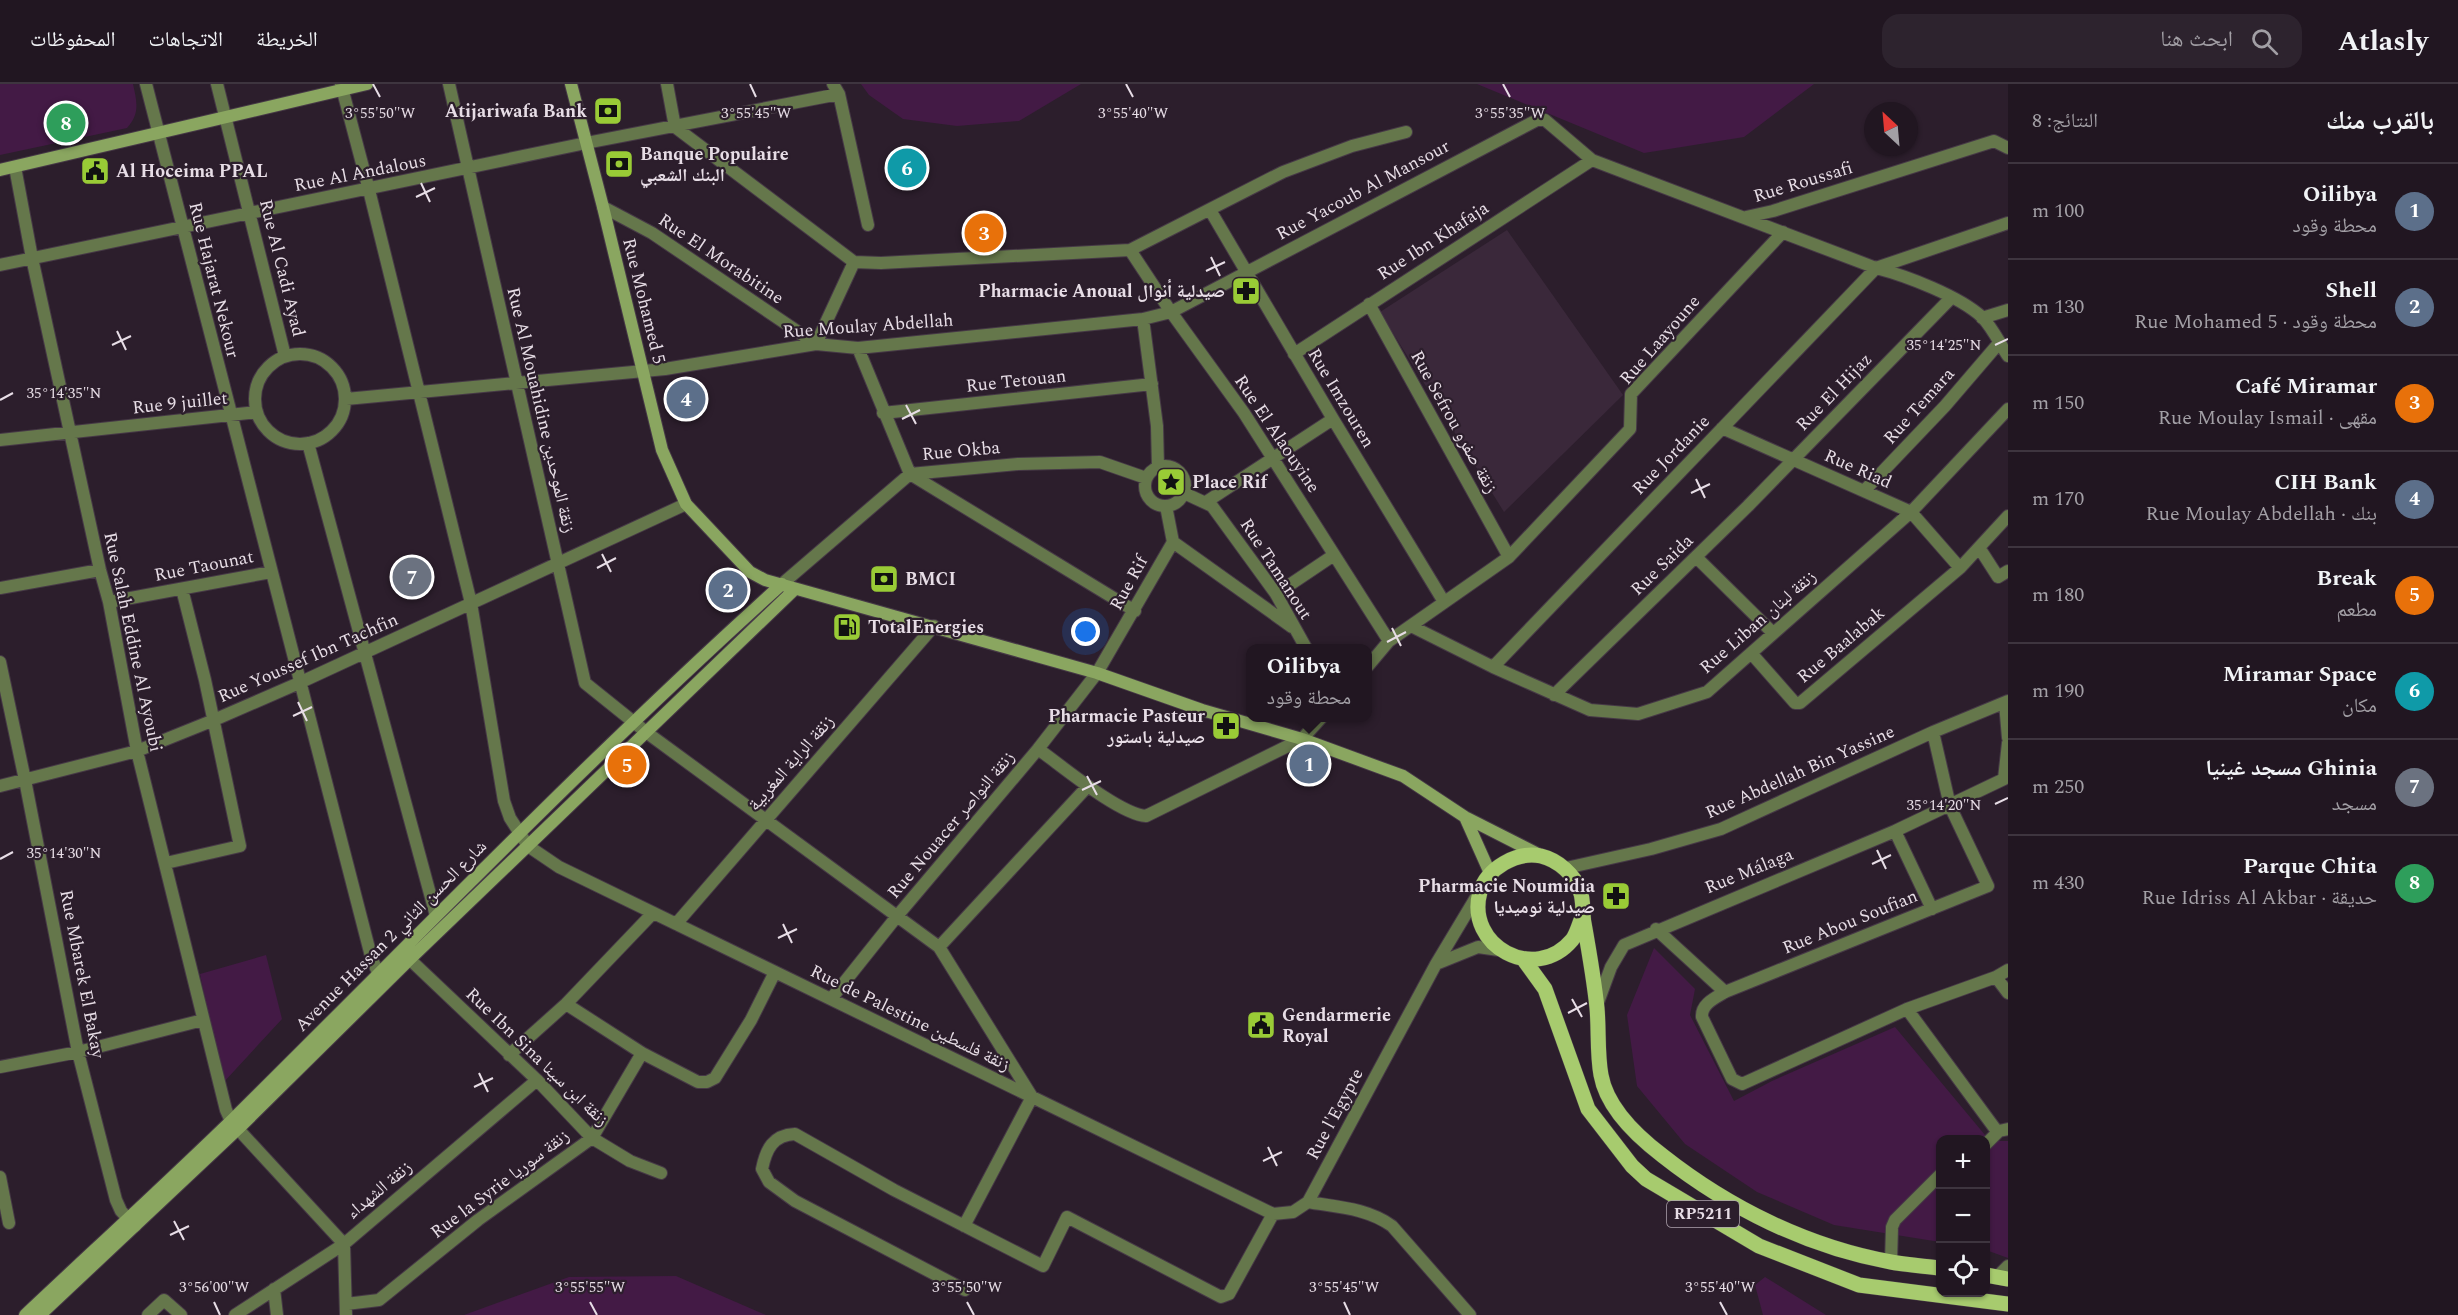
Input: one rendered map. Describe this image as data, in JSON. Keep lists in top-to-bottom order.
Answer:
{
  "streets": {
    "main road": ["RP5211"],
    "street": [
      "Rue Al Andalous",
      "Rue Roussafi",
      "Rue Yacoub Al Mansour",
      "Rue Ibn Khafaja",
      "Rue El Morabitine",
      "Rue Al Cadi Ayad",
      "Rue Hajarat Nekour",
      "Rue Mohamed 5",
      "Rue Moulay Abdellah",
      "Rue Laayoune",
      "Rue Tetouan",
      "Rue El Hijaz",
      "Rue Imzouren",
      "Rue 9 juillet",
      "Rue Temara",
      "Rue Al Mouahidine زنقة الموحدين",
      "Rue Sefrou زنقة صفرو",
      "Rue El Alaouyine",
      "Rue Okba",
      "Rue Jordanie",
      "Rue Riad",
      "Rue Saida",
      "Rue Taounat",
      "Rue Tamanout",
      "Rue Rif",
      "Rue Liban زنقة لبنان",
      "Rue Salah Eddine Al Ayoubi",
      "Rue Baalabak",
      "Rue Youssef Ibn Tachfin",
      "زنقة الراية المغربية",
      "Rue Abdellah Bin Yassine",
      "Rue Nouacer زنقة النواصر",
      "Rue Málaga",
      "Rue Abou Soufian",
      "Avenue Hassan 2 شارع الحسن الثاني",
      "Rue Mbarek El Bakay",
      "Rue de Palestine زنقة فلسطين",
      "Rue Ibn Sina زنقة ابن سينا",
      "Rue l'Egypte",
      "Rue la Syrie زنقة سوريا",
      "زنقة الشهداء"
    ]
  },
  "crossings": [
    ["Rue Al Andalous", "Rue Al Cadi Ayad"],
    ["Rue Al Andalous", "Rue Hajarat Nekour"],
    ["Rue Al Andalous", "Rue Mohamed 5"],
    ["Rue Al Andalous", "Rue Al Mouahidine زنقة الموحدين"],
    ["Rue Al Andalous", "Rue Salah Eddine Al Ayoubi"],
    ["Rue Al Andalous", "Rue de Palestine زنقة فلسطين"],
    ["Rue Roussafi", "Rue Yacoub Al Mansour"],
    ["Rue Yacoub Al Mansour", "Rue Ibn Khafaja"],
    ["Rue Yacoub Al Mansour", "Rue Moulay Abdellah"],
    ["Rue Yacoub Al Mansour", "Rue Laayoune"],
    ["Rue Yacoub Al Mansour", "Rue El Hijaz"],
    ["Rue Yacoub Al Mansour", "Rue Imzouren"],
    ["Rue Yacoub Al Mansour", "Rue El Alaouyine"],
    ["Rue Yacoub Al Mansour", "Rue Jordanie"],
    ["Rue Ibn Khafaja", "Rue Imzouren"],
    ["Rue Ibn Khafaja", "Rue Sefrou زنقة صفرو"],
    ["Rue El Morabitine", "Rue Mohamed 5"],
    ["Rue El Morabitine", "Rue Moulay Abdellah"],
    ["Rue Al Cadi Ayad", "Rue Moulay Abdellah"],
    ["Rue Al Cadi Ayad", "Rue 9 juillet"],
    ["Rue Hajarat Nekour", "Rue 9 juillet"],
    ["Rue Hajarat Nekour", "Rue Taounat"],
    ["Rue Hajarat Nekour", "Rue Youssef Ibn Tachfin"],
    ["Rue Hajarat Nekour", "Avenue Hassan 2 شارع الحسن الثاني"],
    ["Rue Mohamed 5", "Rue Moulay Abdellah"],
    ["Rue Mohamed 5", "Rue Okba"],
    ["Rue Mohamed 5", "Rue Rif"],
    ["Rue Mohamed 5", "Rue Youssef Ibn Tachfin"],
    ["Rue Mohamed 5", "زنقة الراية المغربية"],
    ["Rue Mohamed 5", "Rue Abdellah Bin Yassine"],
    ["Rue Mohamed 5", "Rue Nouacer زنقة النواصر"],
    ["Rue Mohamed 5", "Avenue Hassan 2 شارع الحسن الثاني"],
    ["Rue Mohamed 5", "Rue l'Egypte"],
    ["Rue Mohamed 5", "RP5211"],
    ["Rue Moulay Abdellah", "Rue 9 juillet"],
    ["Rue Moulay Abdellah", "Rue Al Mouahidine زنقة الموحدين"],
    ["Rue Moulay Abdellah", "Rue de Palestine زنقة فلسطين"],
    ["Rue Laayoune", "Rue Imzouren"],
    ["Rue Laayoune", "Rue Sefrou زنقة صفرو"],
    ["Rue Laayoune", "Rue El Alaouyine"],
    ["Rue Laayoune", "Rue Liban زنقة لبنان"],
    ["Rue El Hijaz", "Rue Riad"],
    ["Rue El Hijaz", "Rue Saida"],
    ["Rue 9 juillet", "Rue Salah Eddine Al Ayoubi"],
    ["Rue Temara", "Rue Riad"],
    ["Rue Al Mouahidine زنقة الموحدين", "Rue Youssef Ibn Tachfin"],
    ["Rue Al Mouahidine زنقة الموحدين", "زنقة الراية المغربية"],
    ["Rue Al Mouahidine زنقة الموحدين", "Rue Nouacer زنقة النواصر"],
    ["Rue Al Mouahidine زنقة الموحدين", "Avenue Hassan 2 شارع الحسن الثاني"],
    ["Rue Okba", "Rue Tamanout"],
    ["Rue Okba", "Avenue Hassan 2 شارع الحسن الثاني"],
    ["Rue Jordanie", "Rue Riad"],
    ["Rue Jordanie", "Rue Liban زنقة لبنان"],
    ["Rue Riad", "Rue Saida"],
    ["Rue Riad", "Rue Liban زنقة لبنان"],
    ["Rue Riad", "Rue Baalabak"],
    ["Rue Saida", "Rue Liban زنقة لبنان"],
    ["Rue Taounat", "Rue Salah Eddine Al Ayoubi"],
    ["Rue Rif", "Rue Nouacer زنقة النواصر"],
    ["Rue Liban زنقة لبنان", "Rue Baalabak"],
    ["Rue Salah Eddine Al Ayoubi", "Rue Youssef Ibn Tachfin"],
    ["Rue Salah Eddine Al Ayoubi", "Avenue Hassan 2 شارع الحسن الثاني"],
    ["Rue Youssef Ibn Tachfin", "Rue Mbarek El Bakay"],
    ["Rue Youssef Ibn Tachfin", "Rue de Palestine زنقة فلسطين"],
    ["زنقة الراية المغربية", "Rue de Palestine زنقة فلسطين"],
    ["Rue Abdellah Bin Yassine", "Rue l'Egypte"],
    ["Rue Abdellah Bin Yassine", "RP5211"],
    ["Rue Nouacer زنقة النواصر", "Rue de Palestine زنقة فلسطين"],
    ["Rue Málaga", "Rue Abou Soufian"],
    ["Rue Málaga", "RP5211"],
    ["Avenue Hassan 2 شارع الحسن الثاني", "Rue Mbarek El Bakay"],
    ["Avenue Hassan 2 شارع الحسن الثاني", "Rue de Palestine زنقة فلسطين"],
    ["Avenue Hassan 2 شارع الحسن الثاني", "Rue Ibn Sina زنقة ابن سينا"],
    ["Rue de Palestine زنقة فلسطين", "Rue l'Egypte"],
    ["Rue Ibn Sina زنقة ابن سينا", "Rue la Syrie زنقة سوريا"],
    ["Rue Ibn Sina زنقة ابن سينا", "زنقة الشهداء"],
    ["Rue l'Egypte", "RP5211"]
  ],
  "places": {
    "bank": ["Atijariwafa Bank", "Banque Populaire البنك الشعبي", "BMCI"],
    "public building": ["Al Hoceima PPAL", "Gendarmerie Royal"],
    "pharmacy": ["Pharmacie Anoual صيدلية أنوال", "Pharmacie Pasteur صيدلية باستور", "Pharmacie Noumidia صيدلية نوميديا"],
    "place": ["Place Rif"],
    "fuel station": ["TotalEnergies"]
  },
  "north": "top left",
  "page": {
    "header": "Atlasly",
    "search": "ابحث هنا",
    "nav": ["الخريطة", "الاتجاهات", "المحفوظات"],
    "heading": ["بالقرب منك", "النتائج: 8"],
    "pins": [
      "8",
      "6",
      "3",
      "4",
      "7",
      "2",
      "1",
      "5"
    ],
    "list": [
      {
        "mark": "1",
        "name": "Oilibya",
        "note": "محطة وقود",
        "value": "100 m"
      },
      {
        "mark": "2",
        "name": "Shell",
        "note": "محطة وقود · Rue Mohamed 5",
        "value": "130 m"
      },
      {
        "mark": "3",
        "name": "Café Miramar",
        "note": "مقهى · Rue Moulay Ismail",
        "value": "150 m"
      },
      {
        "mark": "4",
        "name": "CIH Bank",
        "note": "بنك · Rue Moulay Abdellah",
        "value": "170 m"
      },
      {
        "mark": "5",
        "name": "Break",
        "note": "مطعم",
        "value": "180 m"
      },
      {
        "mark": "6",
        "name": "Miramar Space",
        "note": "مكان",
        "value": "190 m"
      },
      {
        "mark": "7",
        "name": "Ghinia مسجد غينيا",
        "note": "مسجد",
        "value": "250 m"
      },
      {
        "mark": "8",
        "name": "Parque Chita",
        "note": "حديقة · Rue Idriss Al Akbar",
        "value": "430 m"
      }
    ],
    "popup": ["Oilibya", "محطة وقود"],
    "map_buttons": ["+", "−"]
  },
  "coordinates": [
    "3°55'50\"W",
    "3°55'45\"W",
    "3°55'40\"W",
    "3°55'35\"W",
    "35°14'25\"N",
    "35°14'35\"N",
    "35°14'20\"N",
    "35°14'30\"N",
    "3°56'00\"W",
    "3°55'55\"W"
  ]
}
